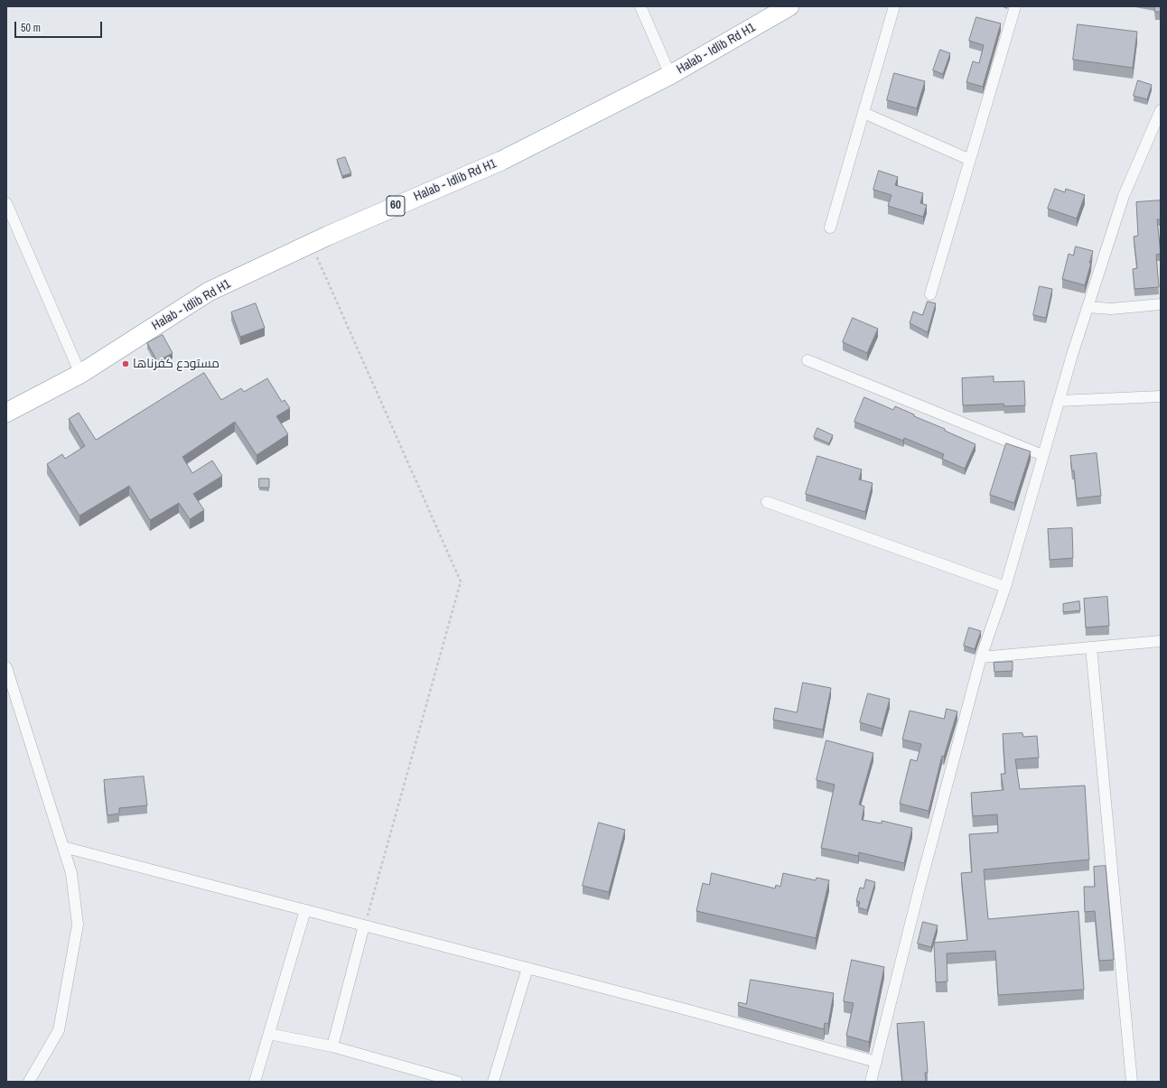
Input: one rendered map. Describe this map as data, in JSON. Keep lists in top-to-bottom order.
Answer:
{
  "streets": {
    "highway": ["Halab - Idlib Rd H1", "60"]
  },
  "places": ["مستودع كفرناها"],
  "scale_bar": "50 m"
}
